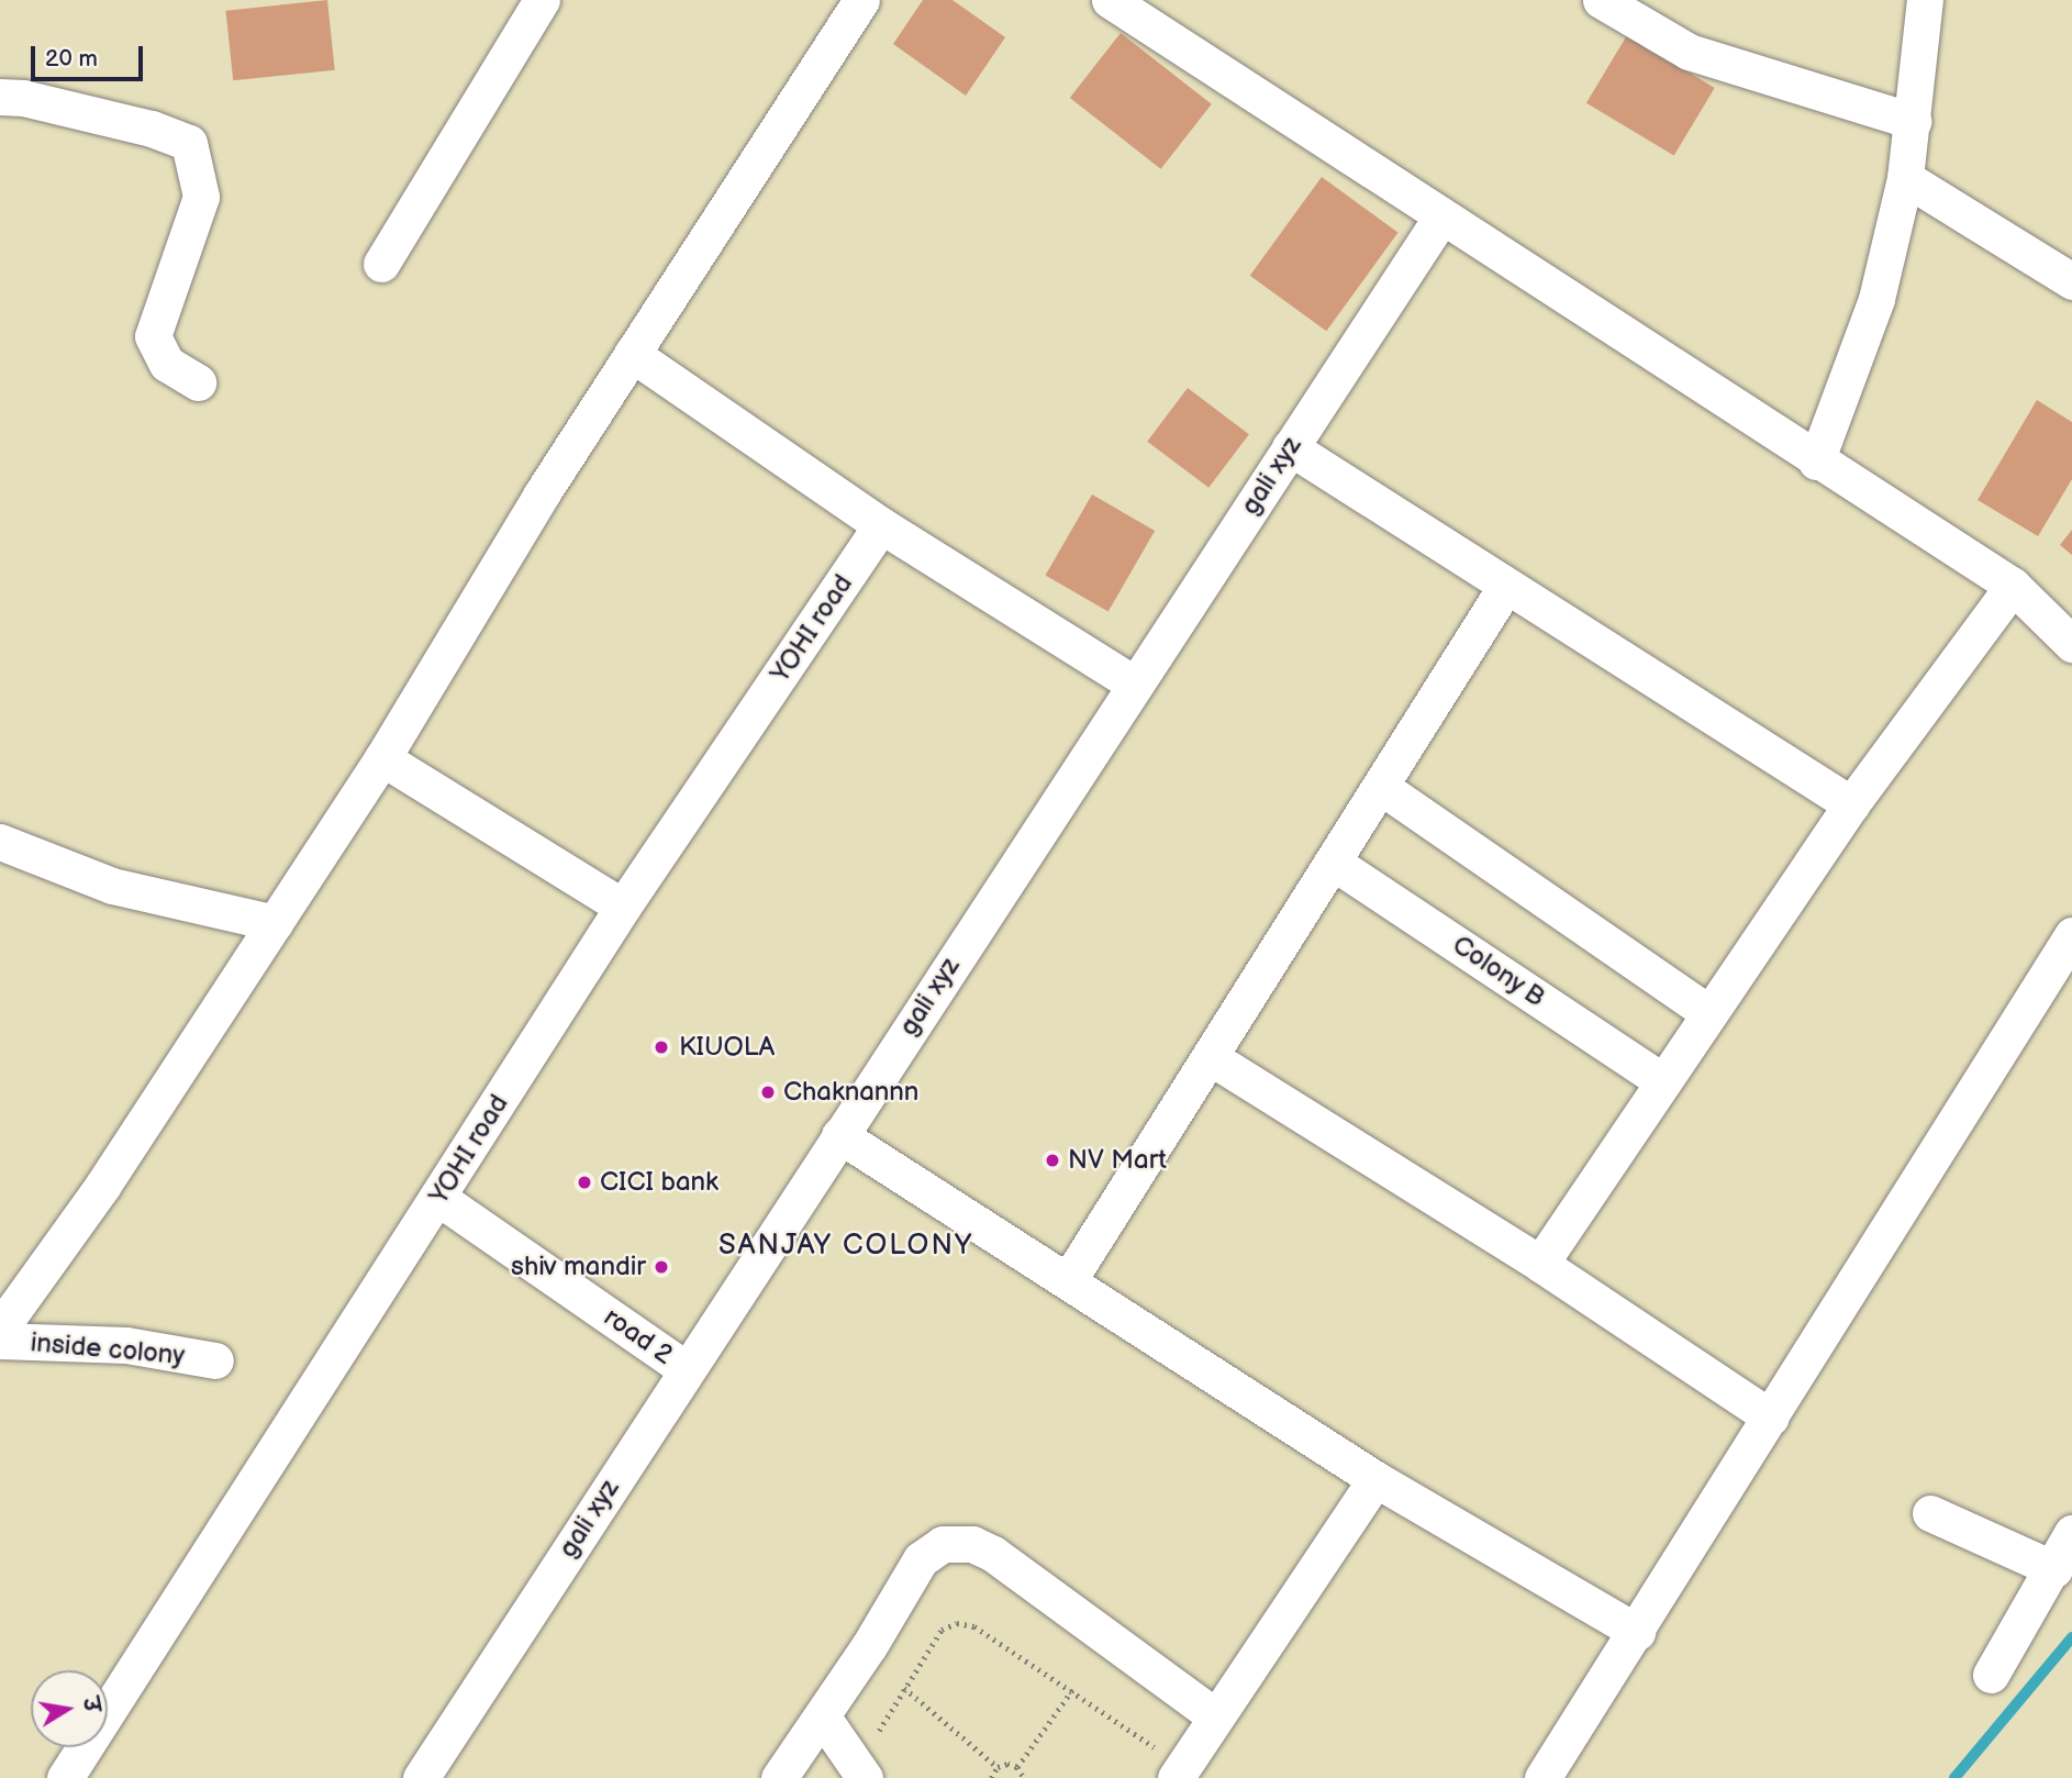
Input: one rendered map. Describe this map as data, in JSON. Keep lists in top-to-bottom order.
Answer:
{
  "streets": {
    "street": [
      "gali xyz",
      "YOHI road",
      "Colony B",
      "road 2",
      "inside colony"
    ]
  },
  "crossings": [
    ["gali xyz", "road 2"],
    ["YOHI road", "road 2"]
  ],
  "districts": ["SANJAY COLONY"],
  "places": [
    "KIUOLA",
    "Chaknannn",
    "NV Mart",
    "CICI bank",
    "shiv mandir"
  ],
  "scale_bar": "20 m",
  "north": "right"
}
